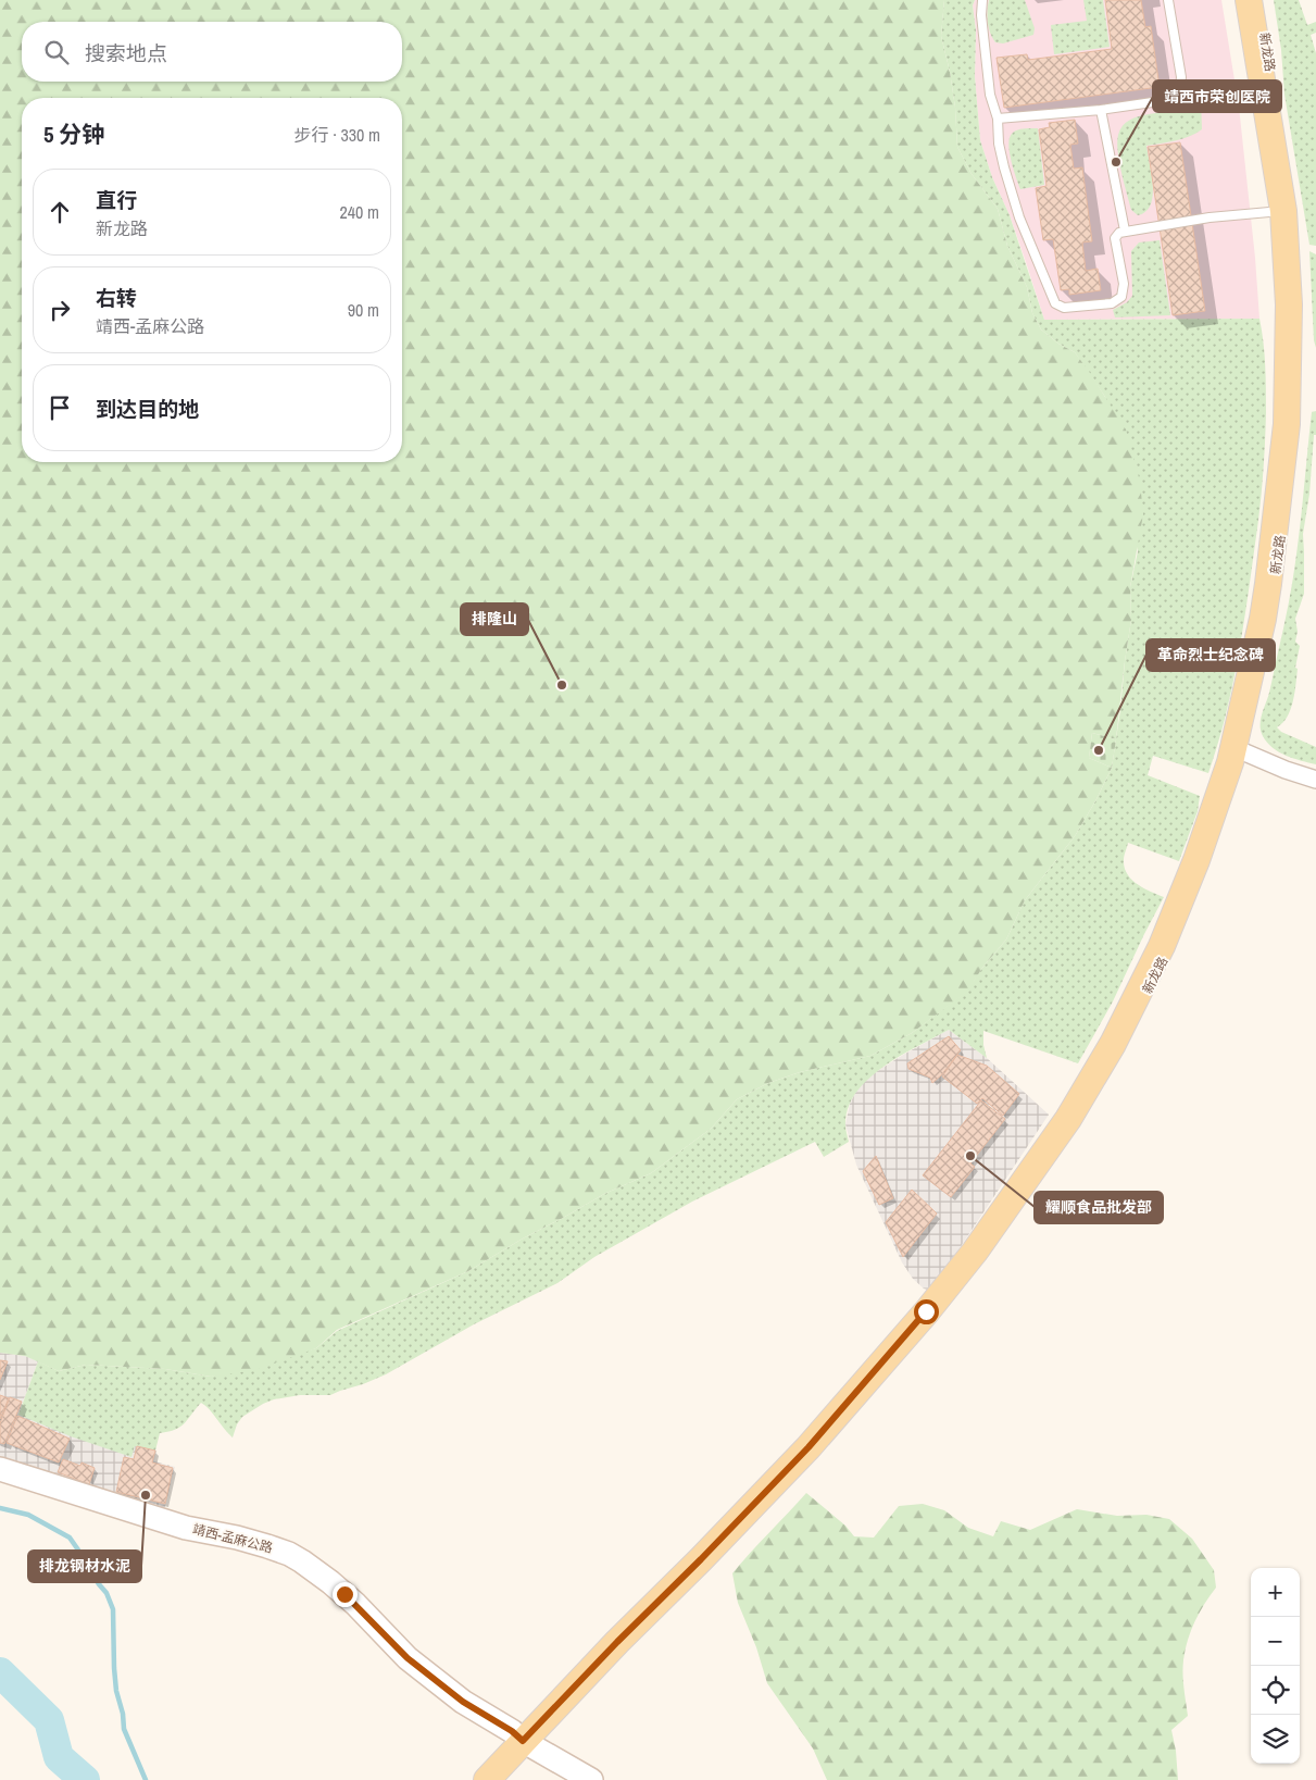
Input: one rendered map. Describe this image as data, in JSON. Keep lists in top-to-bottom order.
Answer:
{
  "streets": {
    "main road": ["新龙路", "靖西-孟麻公路"]
  },
  "crossings": [
    ["新龙路", "靖西-孟麻公路"]
  ],
  "places": [
    "靖西市荣创医院",
    "排隆山",
    "革命烈士纪念碑",
    "耀顺食品批发部",
    "排龙钢材水泥"
  ],
  "page": {
    "search": "搜索地点",
    "heading": ["5 分钟", "步行 · 330 m"],
    "list": [
      ["直行", "新龙路", "240 m"],
      ["右转", "靖西-孟麻公路", "90 m"],
      "到达目的地"
    ],
    "map_buttons": ["+", "−"]
  }
}
